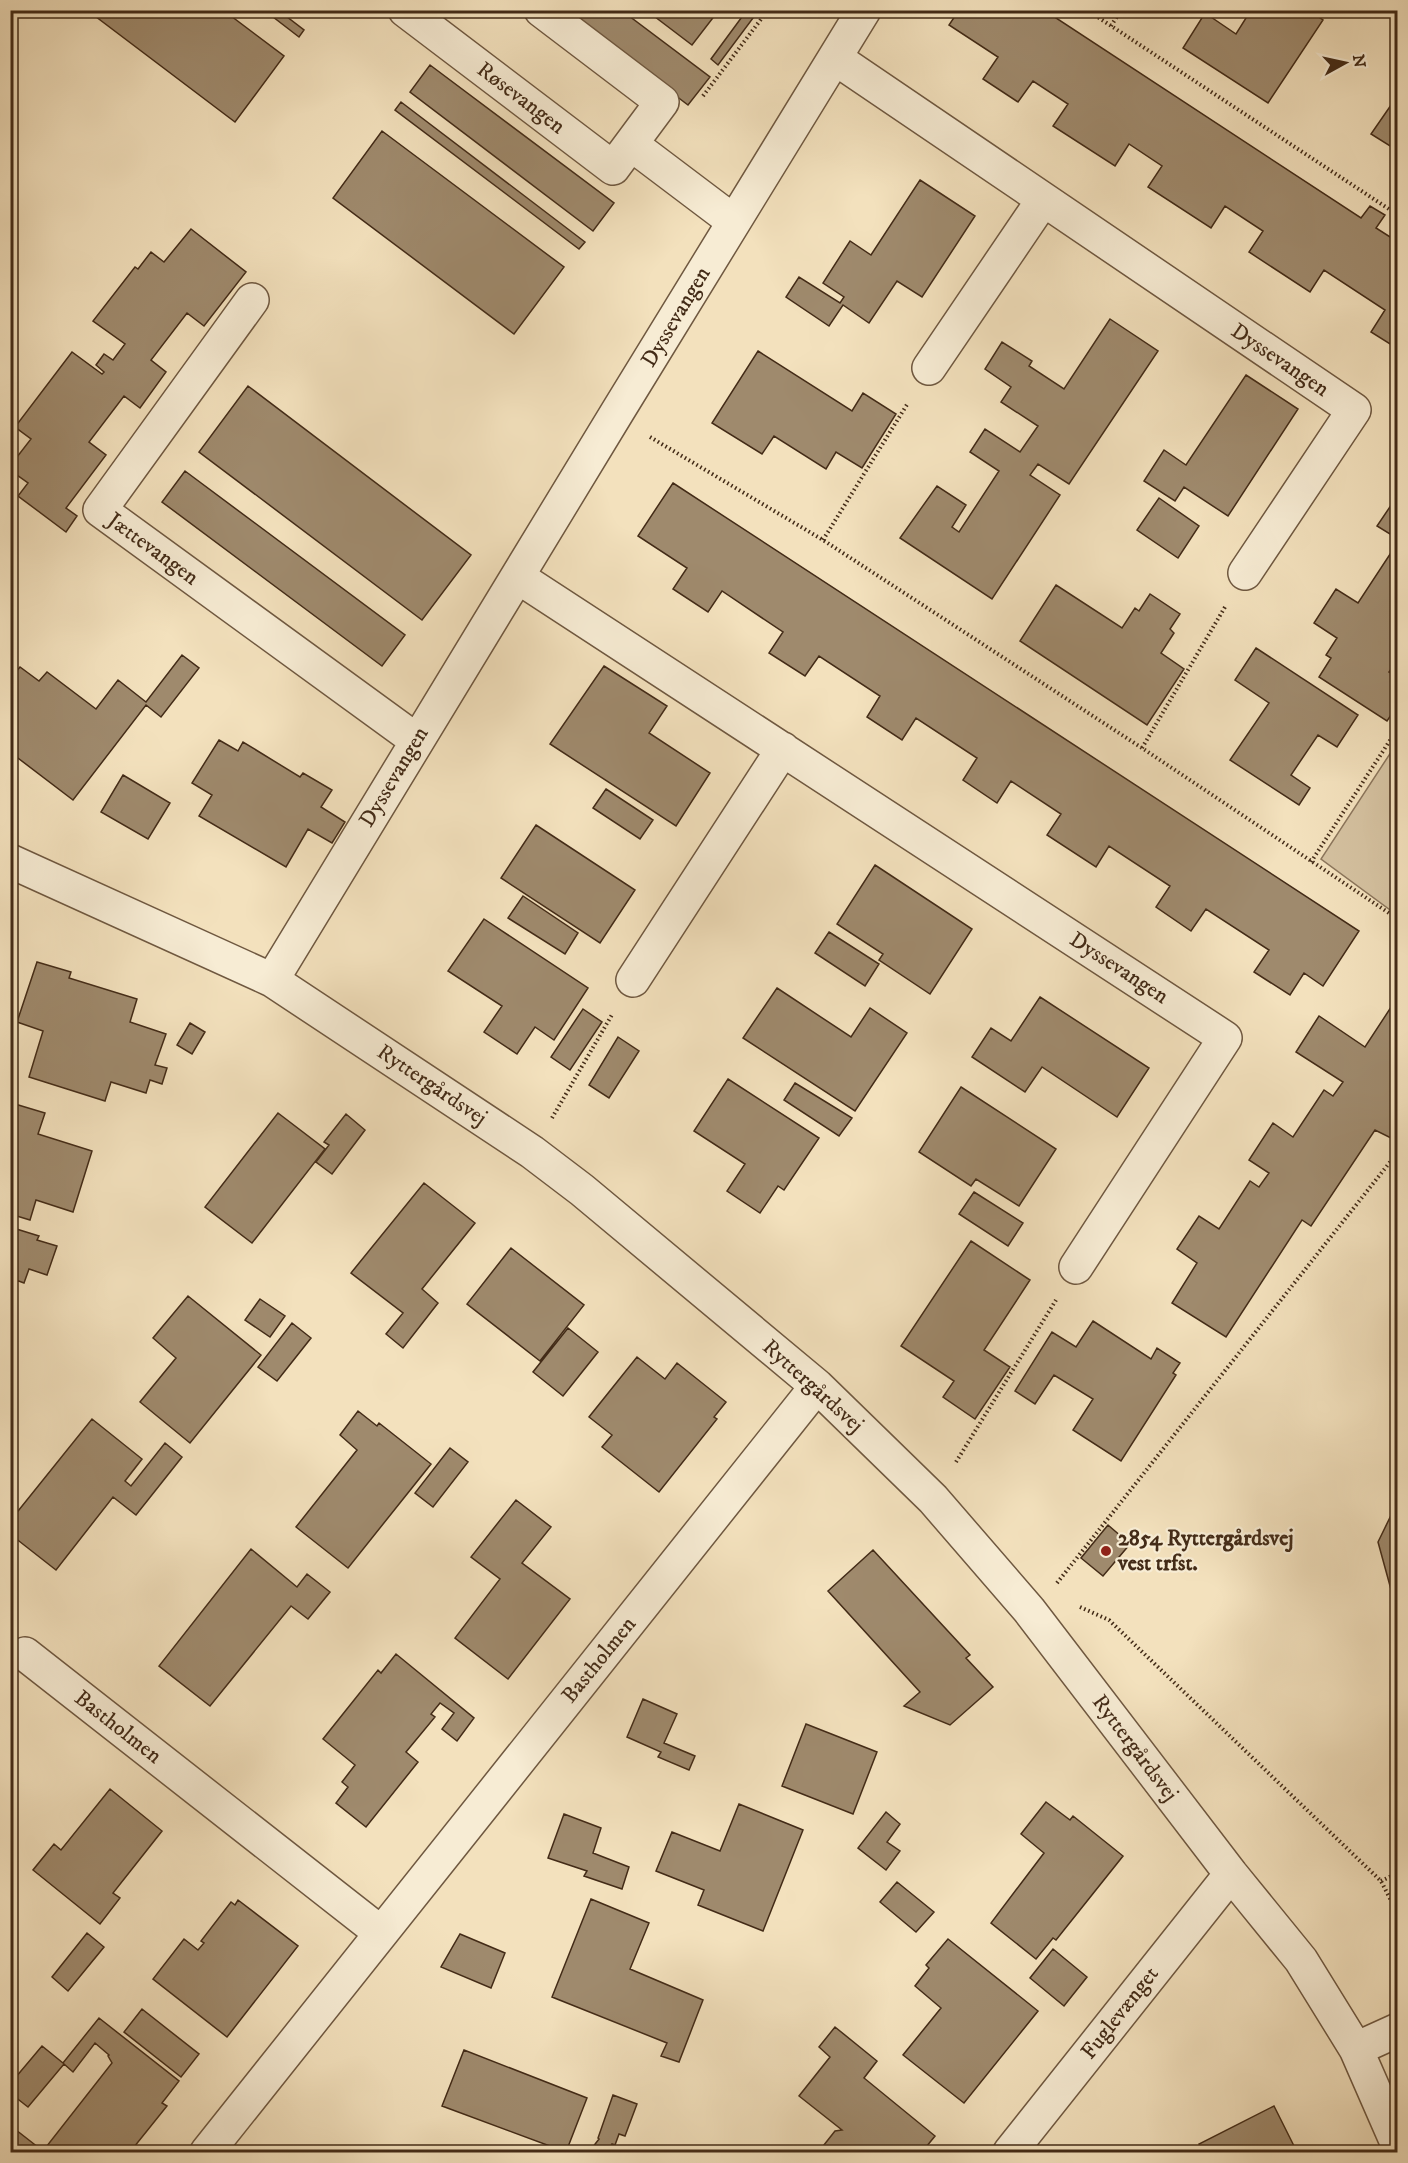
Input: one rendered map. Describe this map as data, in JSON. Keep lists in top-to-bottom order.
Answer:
{
  "streets": {
    "street": [
      "Røsevangen",
      "Dyssevangen",
      "Jættevangen",
      "Ryttergårdsvej",
      "Bastholmen",
      "Fuglevænget"
    ]
  },
  "crossings": [
    ["Dyssevangen", "Jættevangen"],
    ["Dyssevangen", "Ryttergårdsvej"],
    ["Ryttergårdsvej", "Bastholmen"],
    ["Ryttergårdsvej", "Fuglevænget"]
  ],
  "places": ["2854 Ryttergårdsvej vest trfst."],
  "north": "right"
}
